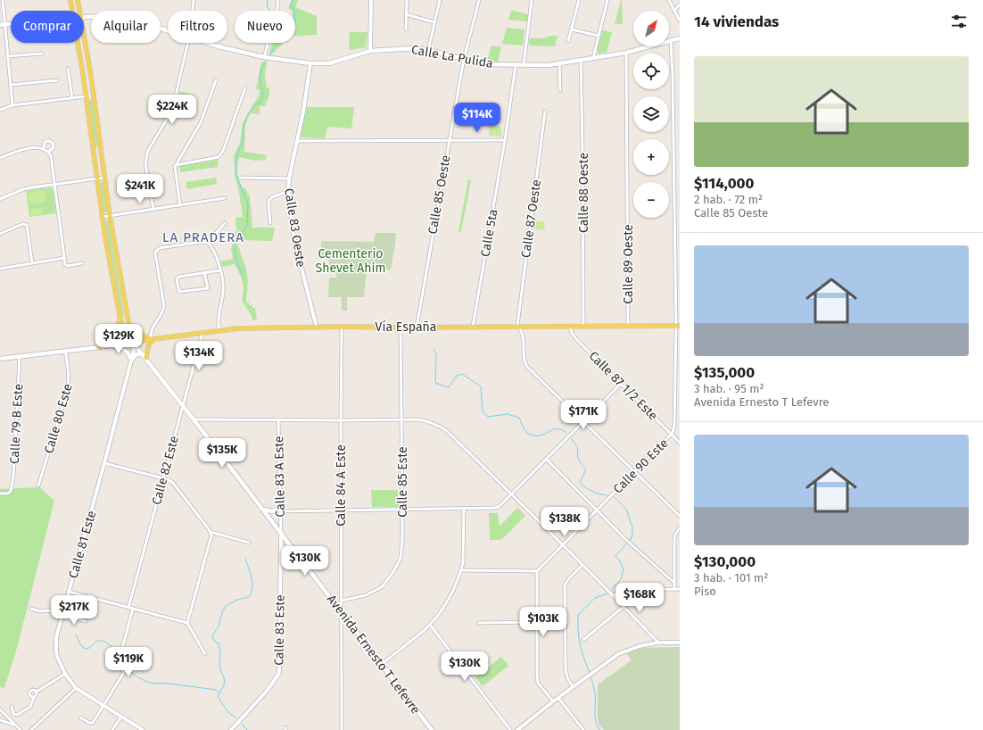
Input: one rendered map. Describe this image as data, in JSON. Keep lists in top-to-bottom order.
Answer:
{
  "streets": {
    "main road": ["Calle La Pulida", "Vía España", "Avenida Ernesto T Lefevre"],
    "street": [
      "Calle 88 Oeste",
      "Calle 85 Oeste",
      "Calle 87 Oeste",
      "Calle 83 Oeste",
      "Calle 5ta",
      "Calle 89 Oeste",
      "Calle 87 1/2 Este",
      "Calle 80 Este",
      "Calle 79 B Este",
      "Calle 90 Este",
      "Calle 82 Este",
      "Calle 83 A Este",
      "Calle 85 Este",
      "Calle 84 A Este",
      "Calle 81 Este",
      "Calle 83 Este"
    ]
  },
  "crossings": [
    ["Calle La Pulida", "Calle 88 Oeste"],
    ["Calle La Pulida", "Calle 85 Oeste"],
    ["Calle La Pulida", "Calle 83 Oeste"],
    ["Calle La Pulida", "Calle 5ta"],
    ["Calle La Pulida", "Calle 89 Oeste"],
    ["Calle La Pulida", "Calle 90 Este"],
    ["Calle 88 Oeste", "Vía España"],
    ["Calle 85 Oeste", "Vía España"],
    ["Calle 87 Oeste", "Vía España"],
    ["Calle 83 Oeste", "Vía España"],
    ["Calle 5ta", "Vía España"],
    ["Calle 89 Oeste", "Vía España"],
    ["Vía España", "Calle 87 1/2 Este"],
    ["Vía España", "Calle 90 Este"],
    ["Vía España", "Calle 82 Este"],
    ["Vía España", "Calle 85 Este"],
    ["Vía España", "Calle 84 A Este"],
    ["Vía España", "Calle 81 Este"],
    ["Vía España", "Avenida Ernesto T Lefevre"],
    ["Calle 87 1/2 Este", "Calle 90 Este"],
    ["Calle 82 Este", "Avenida Ernesto T Lefevre"],
    ["Calle 83 A Este", "Calle 83 Este"],
    ["Calle 83 A Este", "Avenida Ernesto T Lefevre"],
    ["Calle 85 Este", "Calle 84 A Este"],
    ["Calle 84 A Este", "Avenida Ernesto T Lefevre"],
    ["Calle 81 Este", "Avenida Ernesto T Lefevre"],
    ["Calle 83 Este", "Avenida Ernesto T Lefevre"]
  ],
  "districts": ["LA PRADERA"],
  "parks": ["Cementerio Shevet Ahim"],
  "north": "top right",
  "page": {
    "heading": "14 viviendas",
    "map_buttons": ["+", "−"],
    "chip": [
      "Comprar",
      "Alquilar",
      "Filtros",
      "Nuevo"
    ],
    "list": [
      {
        "name": "$114,000",
        "note": "2 hab. · 72 m² · Calle 85 Oeste"
      },
      {
        "name": "$135,000",
        "note": "3 hab. · 95 m² · Avenida Ernesto T Lefevre"
      },
      {
        "name": "$130,000",
        "note": "3 hab. · 101 m² · Piso"
      }
    ],
    "price": [
      "$224K",
      "$114K",
      "$241K",
      "$129K",
      "$134K",
      "$171K",
      "$135K",
      "$138K",
      "$130K",
      "$168K",
      "$217K",
      "$103K",
      "$119K",
      "$130K"
    ]
  }
}
